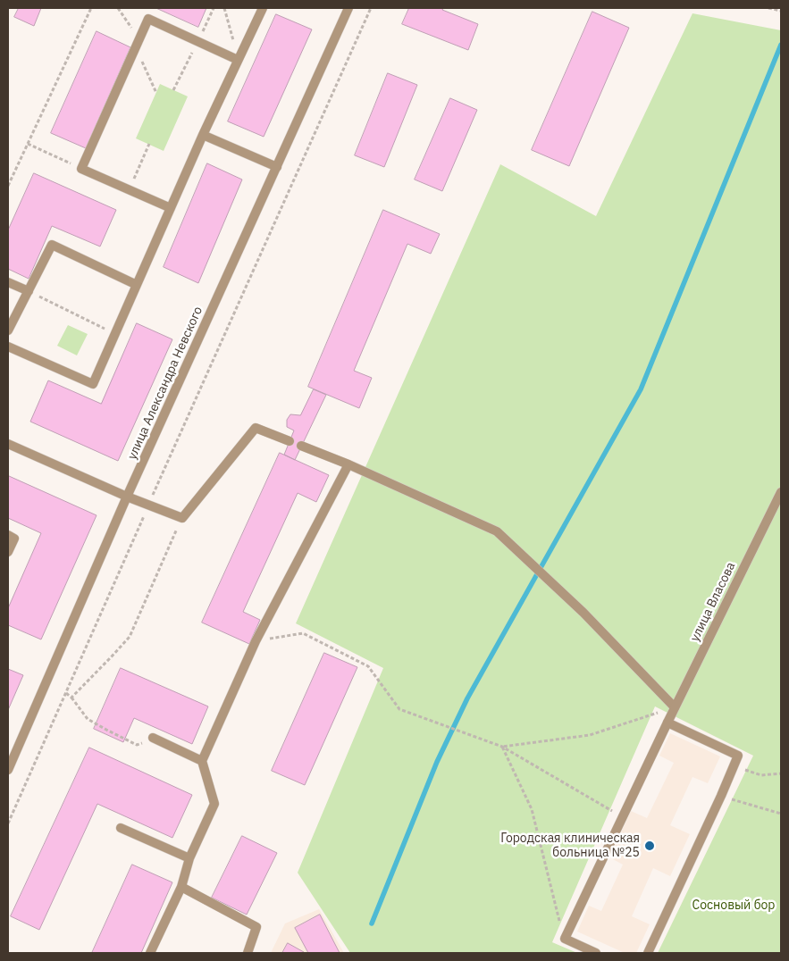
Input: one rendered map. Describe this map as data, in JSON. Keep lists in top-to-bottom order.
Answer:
{
  "streets": {
    "street": ["улица Александра Невского", "улица Власова"]
  },
  "parks": ["Сосновый бор"],
  "places": ["Городская клиническая больница №25"]
}
